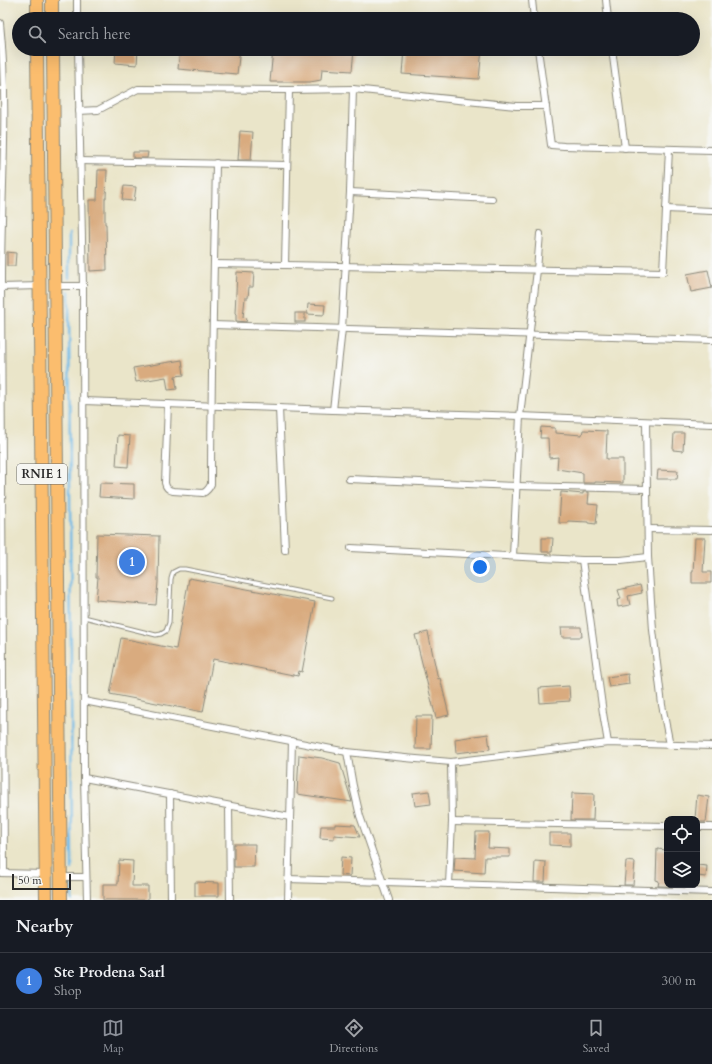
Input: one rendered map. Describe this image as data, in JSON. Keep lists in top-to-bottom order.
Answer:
{
  "streets": {
    "highway": ["RNIE 1"]
  },
  "scale_bar": "50 m",
  "page": {
    "search": "Search here",
    "pins": "1",
    "scale": "50 m",
    "heading": "Nearby",
    "list": [
      {
        "mark": "1",
        "name": "Ste Prodena Sarl",
        "note": "Shop",
        "value": "300 m"
      }
    ],
    "nav": ["Map", "Directions", "Saved"]
  }
}
